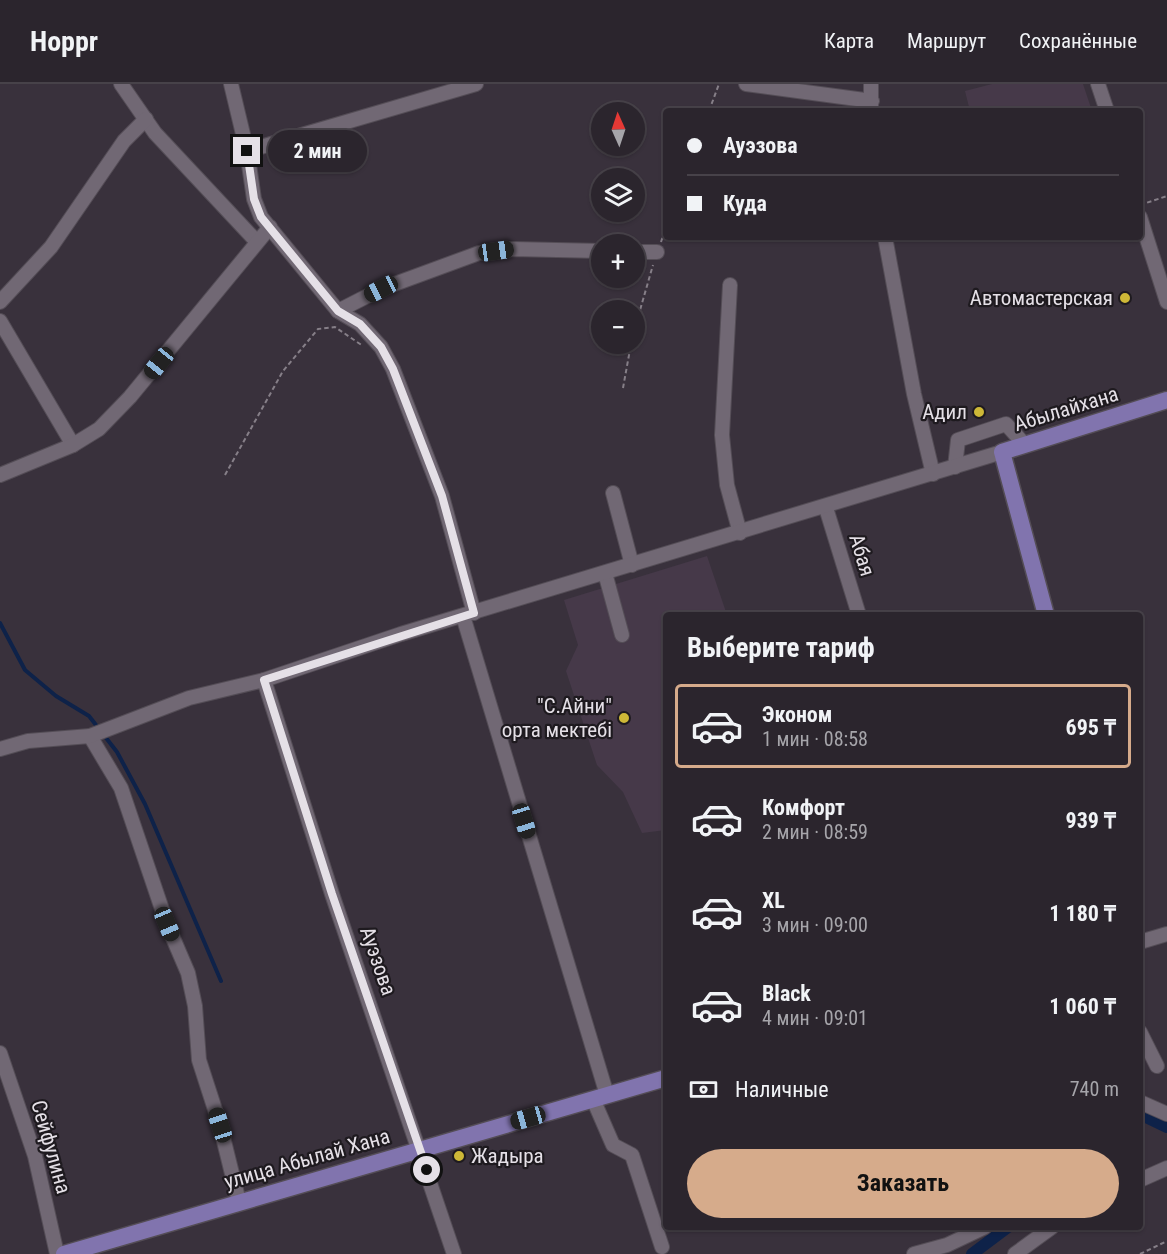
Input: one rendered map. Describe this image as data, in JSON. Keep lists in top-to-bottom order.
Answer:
{
  "streets": {
    "main road": ["Абылайхана", "улица Абылай Хана"],
    "street": ["Абая", "Ауэзова", "Сейфулина"]
  },
  "crossings": [
    ["Ауэзова", "улица Абылай Хана"],
    ["Сейфулина", "улица Абылай Хана"]
  ],
  "places": [
    "Автомастерская",
    "Адил",
    "\"С.Айни\" орта мектебі",
    "Жадыра"
  ],
  "north": "top",
  "page": {
    "header": "Hoppr",
    "nav": ["Карта", "Маршрут", "Сохранённые"],
    "map_buttons": ["+", "−"],
    "banner": ["Ауэзова", "Куда"],
    "bubble": "2 мин",
    "heading": "Выберите тариф",
    "list": [
      {
        "name": "Эконом",
        "note": "1 мин · 08:58",
        "value": "695 ₸"
      },
      {
        "name": "Комфорт",
        "note": "2 мин · 08:59",
        "value": "939 ₸"
      },
      {
        "name": "XL",
        "note": "3 мин · 09:00",
        "value": "1 180 ₸"
      },
      {
        "name": "Black",
        "note": "4 мин · 09:01",
        "value": "1 060 ₸"
      }
    ],
    "pay": ["Наличные", "740 m"],
    "buttons": "Заказать"
  }
}
